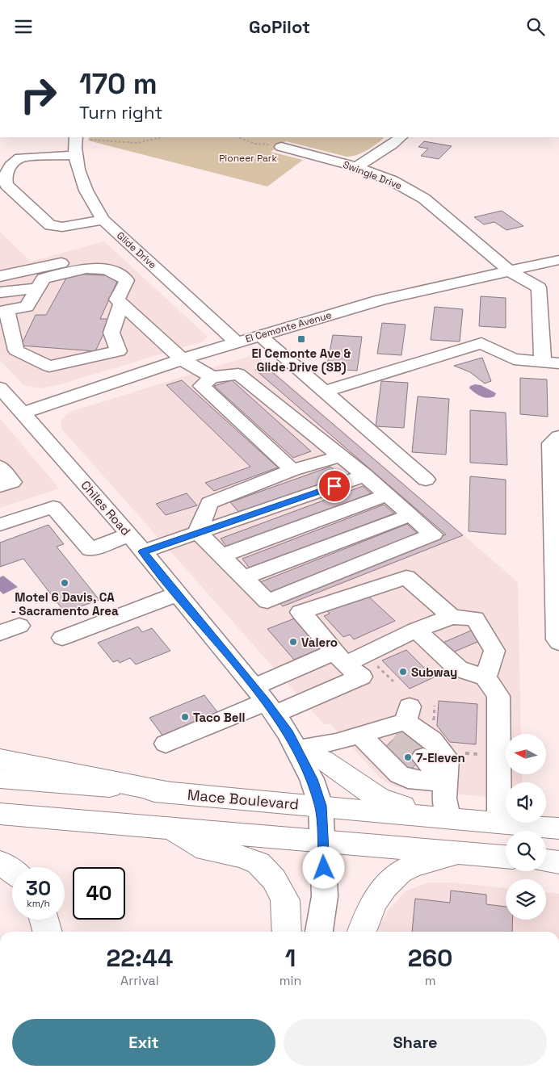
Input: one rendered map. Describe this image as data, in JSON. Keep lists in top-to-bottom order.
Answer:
{
  "streets": {
    "main road": ["Mace Boulevard"],
    "street": [
      "Swingle Drive",
      "Glide Drive",
      "El Cemonte Avenue",
      "Chiles Road"
    ]
  },
  "crossings": [
    ["Swingle Drive", "El Cemonte Avenue"],
    ["Glide Drive", "El Cemonte Avenue"],
    ["El Cemonte Avenue", "Chiles Road"],
    ["Chiles Road", "Mace Boulevard"]
  ],
  "parks": ["Pioneer Park"],
  "places": {
    "transit": ["El Cemonte Ave & Glide Drive (SB)"],
    "other": [
      "Motel 6 Davis, CA - Sacramento Area",
      "Valero",
      "Subway",
      "Taco Bell",
      "7-Eleven"
    ]
  },
  "north": "left",
  "page": {
    "header": "GoPilot",
    "turn": ["170 m", "Turn right"],
    "speed": "30 km/h",
    "limit": "40",
    "eta": [
      "22:44",
      "Arrival",
      "1",
      "min",
      "260",
      "m"
    ],
    "buttons": ["Exit", "Share"]
  }
}
